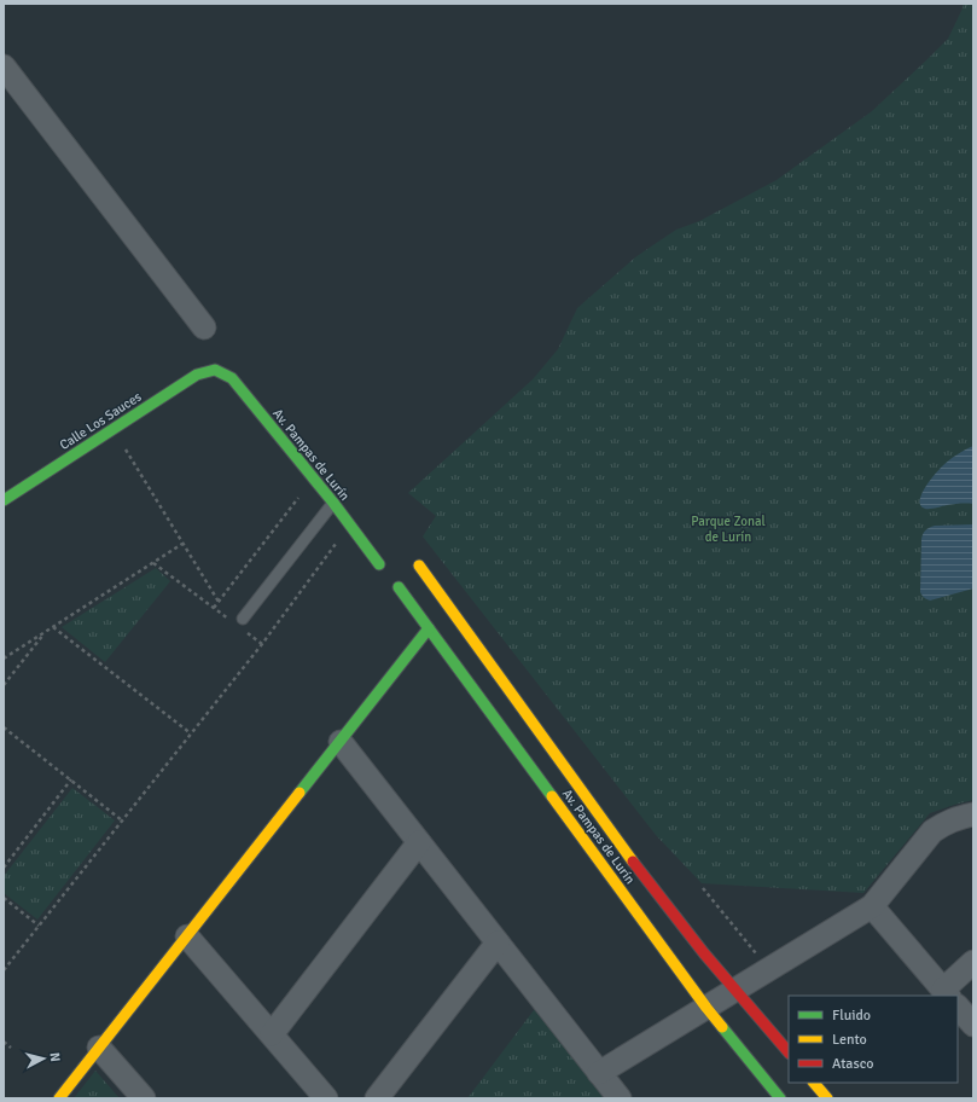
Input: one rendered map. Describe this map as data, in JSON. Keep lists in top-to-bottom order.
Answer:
{
  "streets": {
    "street": ["Calle Los Sauces", "Av. Pampas de Lurín"]
  },
  "crossings": [
    ["Calle Los Sauces", "Av. Pampas de Lurín"]
  ],
  "parks": ["Parque Zonal de Lurín"],
  "legend": ["Fluido", "Lento", "Atasco"],
  "north": "right"
}
